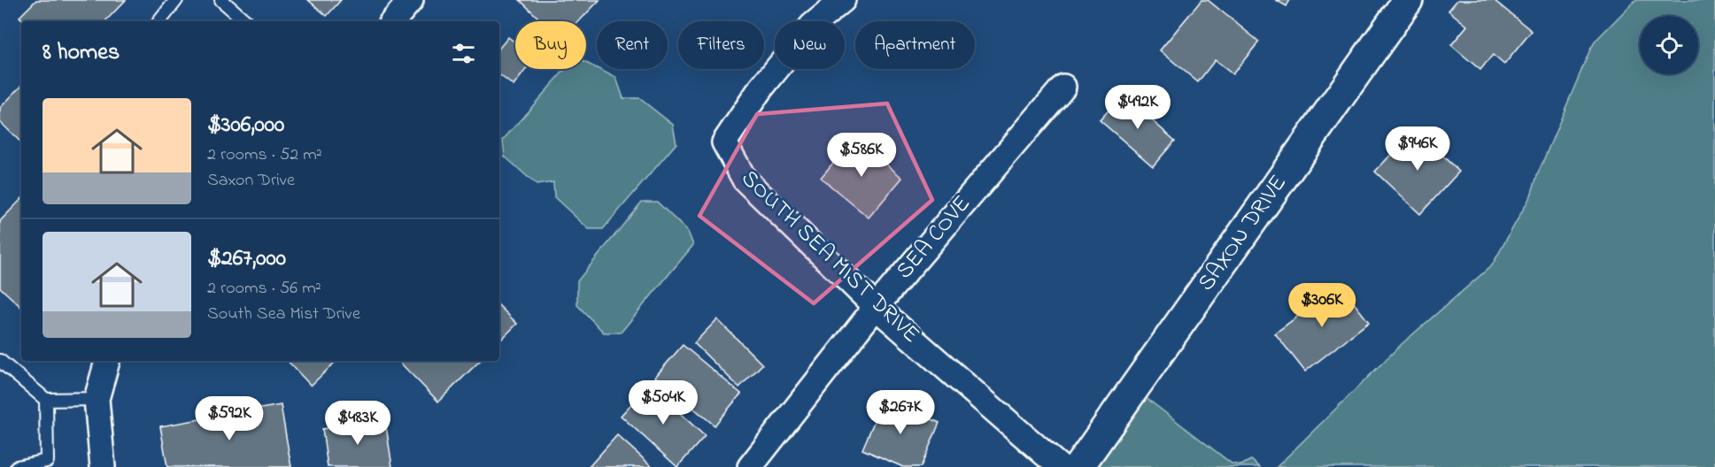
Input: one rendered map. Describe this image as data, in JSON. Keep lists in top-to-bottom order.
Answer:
{
  "streets": {
    "street": ["SAXON DRIVE", "SEA COVE", "SOUTH SEA MIST DRIVE"]
  },
  "crossings": [
    ["SEA COVE", "SOUTH SEA MIST DRIVE"]
  ],
  "page": {
    "chip": [
      "Buy",
      "Rent",
      "Filters",
      "New",
      "Apartment"
    ],
    "heading": "8 homes",
    "price": [
      "$492K",
      "$946K",
      "$586K",
      "$306K",
      "$504K",
      "$267K",
      "$592K",
      "$483K"
    ],
    "list": [
      {
        "name": "$306,000",
        "note": "2 rooms · 52 m² · Saxon Drive"
      },
      {
        "name": "$267,000",
        "note": "2 rooms · 56 m² · South Sea Mist Drive"
      }
    ]
  }
}
